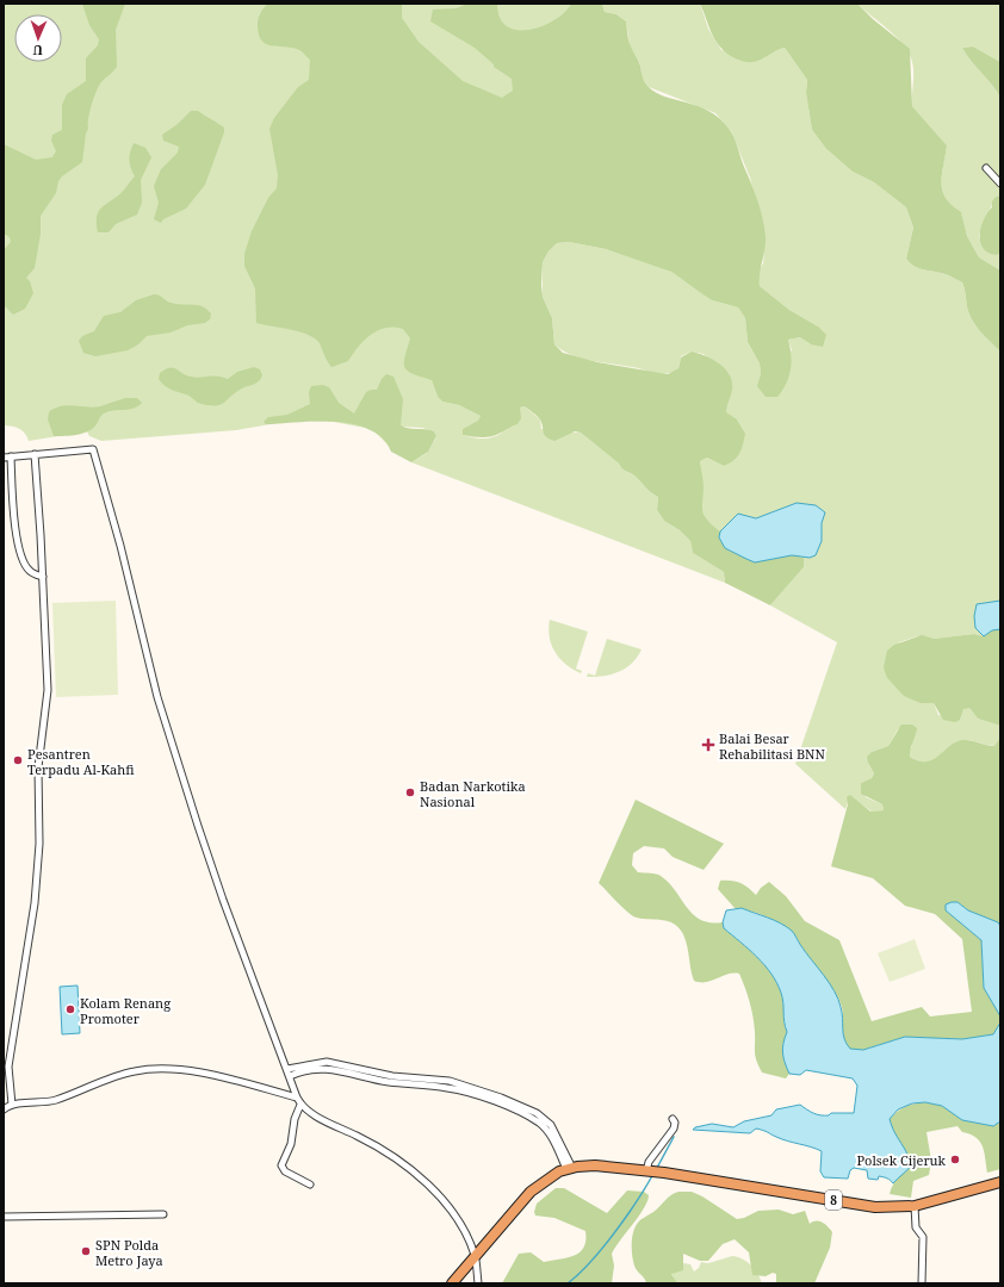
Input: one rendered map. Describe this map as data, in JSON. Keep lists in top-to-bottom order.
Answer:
{
  "streets": {
    "highway": ["8"]
  },
  "places": {
    "health": ["Balai Besar Rehabilitasi BNN"],
    "other": [
      "Pesantren Terpadu Al-Kahfi",
      "Badan Narkotika Nasional",
      "Kolam Renang Promoter",
      "Polsek Cijeruk",
      "SPN Polda Metro Jaya"
    ]
  },
  "north": "bottom"
}
